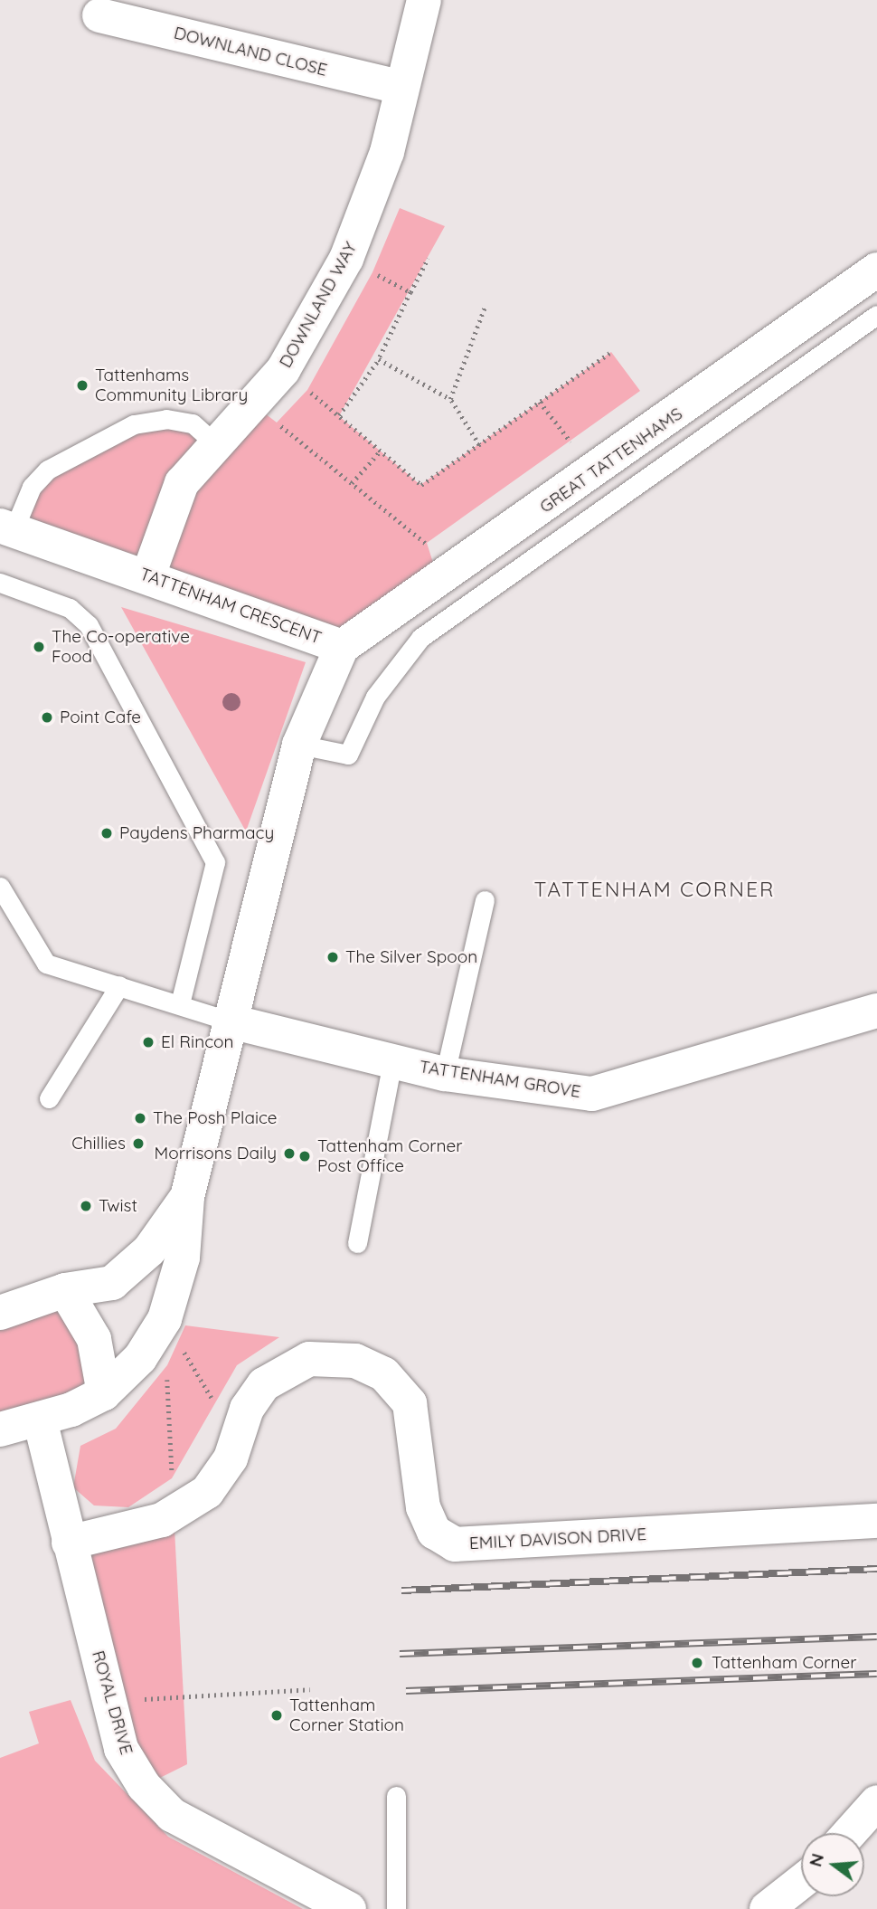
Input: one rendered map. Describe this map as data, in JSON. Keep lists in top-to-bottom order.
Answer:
{
  "streets": {
    "street": [
      "DOWNLAND CLOSE",
      "DOWNLAND WAY",
      "GREAT TATTENHAMS",
      "TATTENHAM CRESCENT",
      "TATTENHAM GROVE",
      "EMILY DAVISON DRIVE",
      "ROYAL DRIVE"
    ]
  },
  "crossings": [
    ["DOWNLAND CLOSE", "DOWNLAND WAY"],
    ["DOWNLAND WAY", "TATTENHAM CRESCENT"],
    ["GREAT TATTENHAMS", "TATTENHAM CRESCENT"],
    ["TATTENHAM CRESCENT", "TATTENHAM GROVE"],
    ["TATTENHAM CRESCENT", "ROYAL DRIVE"],
    ["EMILY DAVISON DRIVE", "ROYAL DRIVE"]
  ],
  "districts": ["TATTENHAM CORNER"],
  "places": [
    "Tattenhams Community Library",
    "The Co-operative Food",
    "Point Cafe",
    "Paydens Pharmacy",
    "The Silver Spoon",
    "El Rincon",
    "The Posh Plaice",
    "Chillies",
    "Morrisons Daily",
    "Tattenham Corner Post Office",
    "Twist",
    "Tattenham Corner",
    "Tattenham Corner Station"
  ],
  "north": "left"
}
